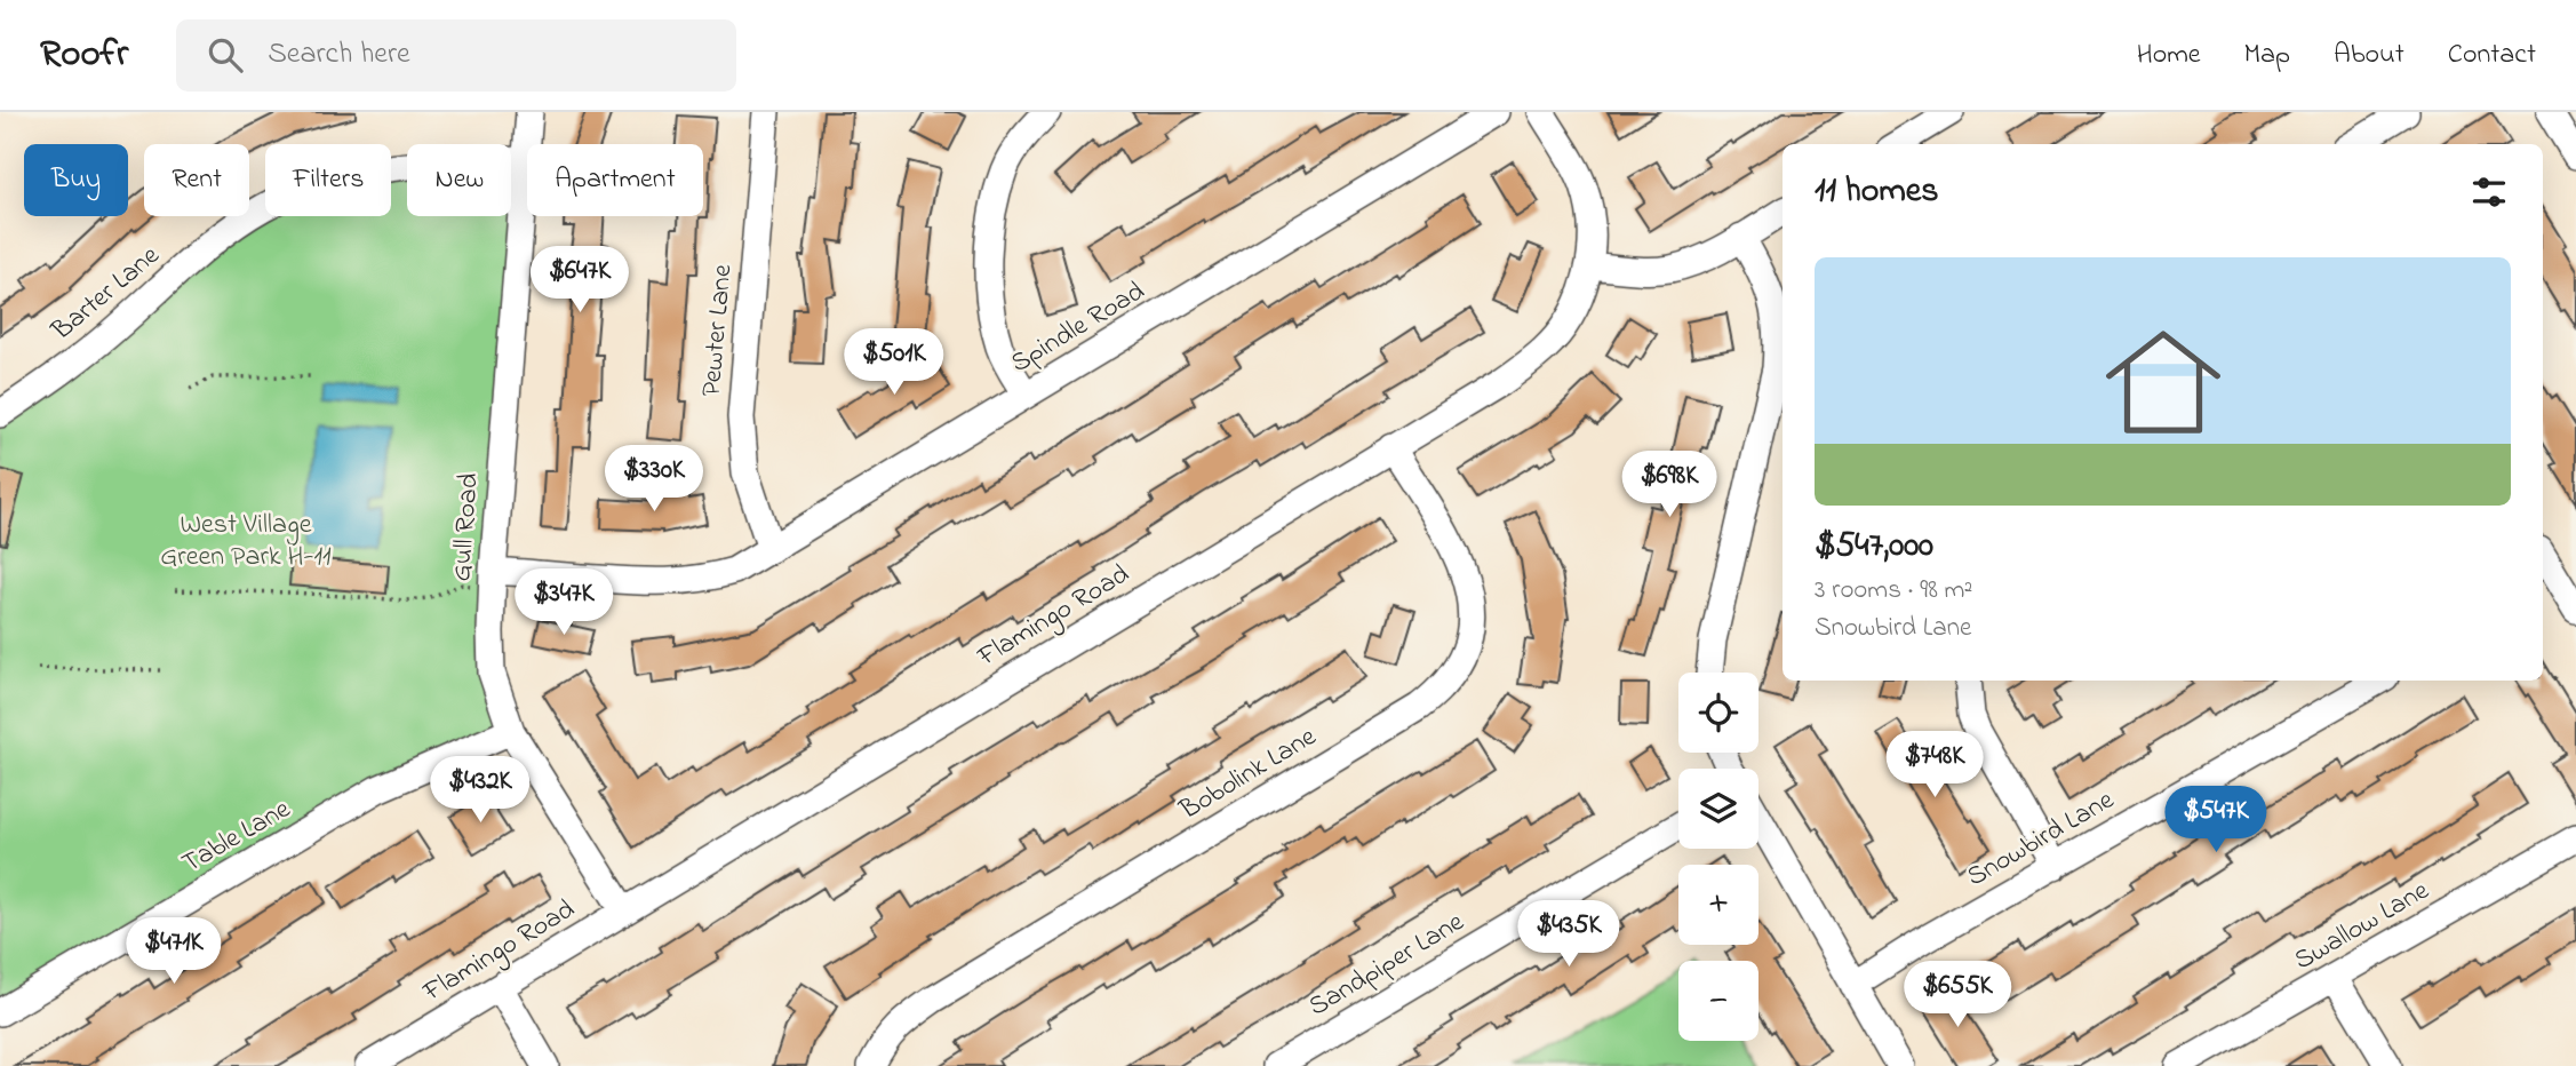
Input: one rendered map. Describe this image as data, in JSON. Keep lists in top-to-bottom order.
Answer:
{
  "streets": {
    "street": [
      "Barter Lane",
      "Spindle Road",
      "Pewter Lane",
      "Gull Road",
      "Flamingo Road",
      "Bobolink Lane",
      "Table Lane",
      "Snowbird Lane",
      "Swallow Lane",
      "Sandpiper Lane"
    ]
  },
  "crossings": [
    ["Barter Lane", "Gull Road"],
    ["Spindle Road", "Pewter Lane"],
    ["Spindle Road", "Gull Road"],
    ["Gull Road", "Flamingo Road"],
    ["Gull Road", "Table Lane"],
    ["Flamingo Road", "Bobolink Lane"]
  ],
  "parks": ["West Village Green Park H-11"],
  "page": {
    "header": "Roofr",
    "search": "Search here",
    "nav": [
      "Home",
      "Map",
      "About",
      "Contact"
    ],
    "chip": [
      "Buy",
      "Rent",
      "Filters",
      "New",
      "Apartment"
    ],
    "heading": "11 homes",
    "list": [
      {
        "name": "$547,000",
        "note": "3 rooms · 98 m² · Snowbird Lane"
      }
    ],
    "price": [
      "$647K",
      "$501K",
      "$330K",
      "$698K",
      "$347K",
      "$748K",
      "$432K",
      "$547K",
      "$435K",
      "$471K",
      "$655K"
    ],
    "map_buttons": ["+", "−"]
  }
}
